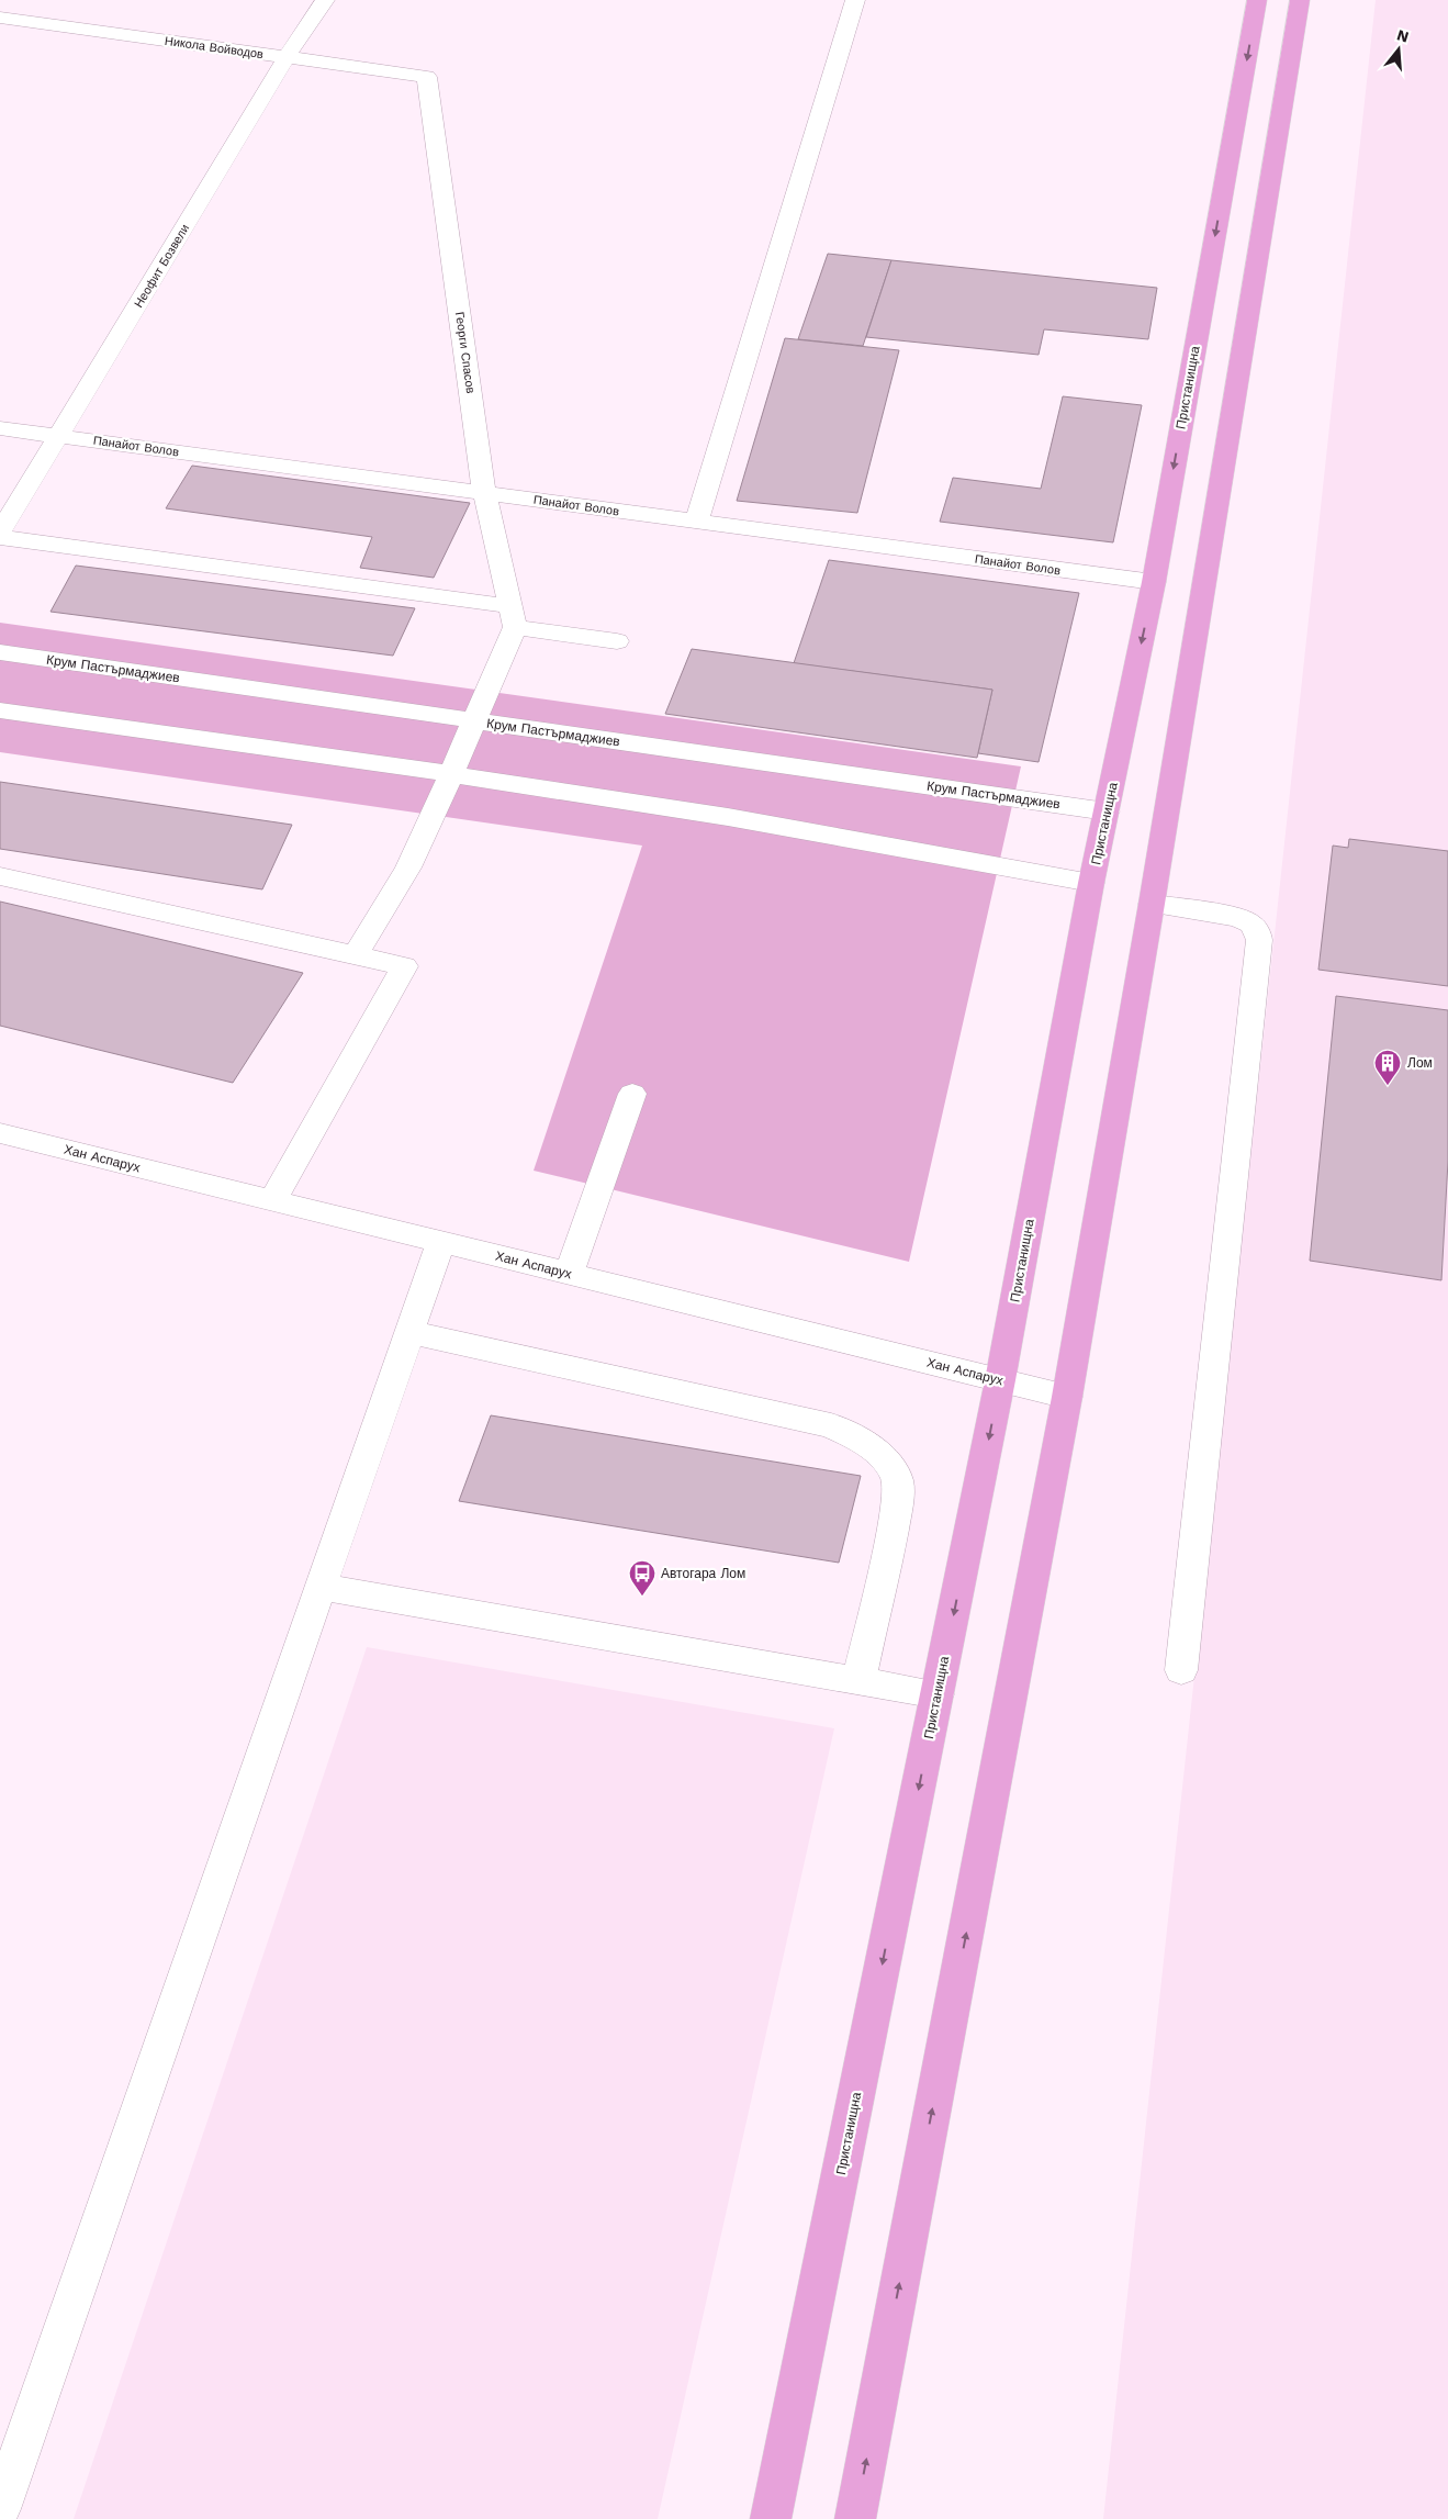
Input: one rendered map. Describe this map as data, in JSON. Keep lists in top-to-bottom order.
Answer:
{
  "streets": {
    "main road": ["Пристанищна"],
    "street": [
      "Никола Войводов",
      "Неофит Бозвели",
      "Георги Спасов",
      "Панайот Волов",
      "Крум Пастърмаджиев",
      "Хан Аспарух"
    ]
  },
  "crossings": [
    ["Никола Войводов", "Неофит Бозвели"],
    ["Никола Войводов", "Георги Спасов"],
    ["Неофит Бозвели", "Панайот Волов"],
    ["Георги Спасов", "Панайот Волов"],
    ["Пристанищна", "Панайот Волов"],
    ["Пристанищна", "Крум Пастърмаджиев"],
    ["Пристанищна", "Хан Аспарух"]
  ],
  "places": {
    "building": ["Лом"],
    "bus stop": ["Автогара Лом"]
  },
  "north": "top"
}
